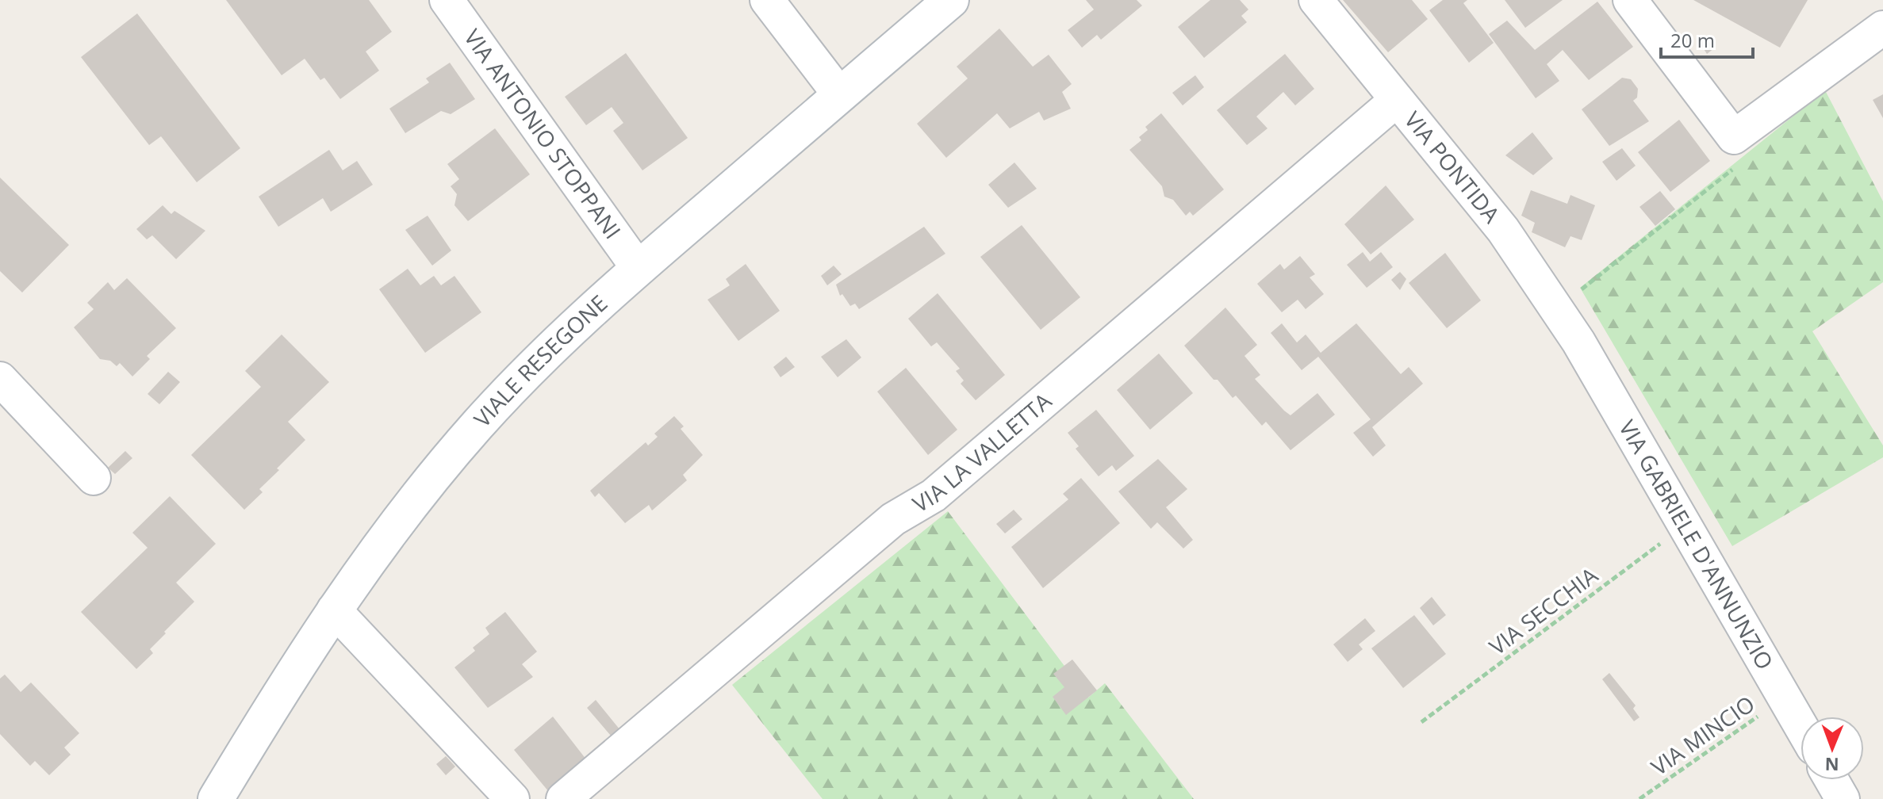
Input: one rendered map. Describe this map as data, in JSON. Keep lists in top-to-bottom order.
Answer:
{
  "streets": {
    "street": [
      "VIA ANTONIO STOPPANI",
      "VIA PONTIDA",
      "VIALE RESEGONE",
      "VIA LA VALLETTA",
      "VIA GABRIELE D'ANNUNZIO"
    ],
    "path": ["VIA SECCHIA", "VIA MINCIO"]
  },
  "crossings": [
    ["VIA ANTONIO STOPPANI", "VIALE RESEGONE"],
    ["VIA PONTIDA", "VIA LA VALLETTA"],
    ["VIA PONTIDA", "VIA GABRIELE D'ANNUNZIO"],
    ["VIA GABRIELE D'ANNUNZIO", "VIA SECCHIA"],
    ["VIA GABRIELE D'ANNUNZIO", "VIA MINCIO"]
  ],
  "scale_bar": "20 m",
  "north": "bottom"
}
